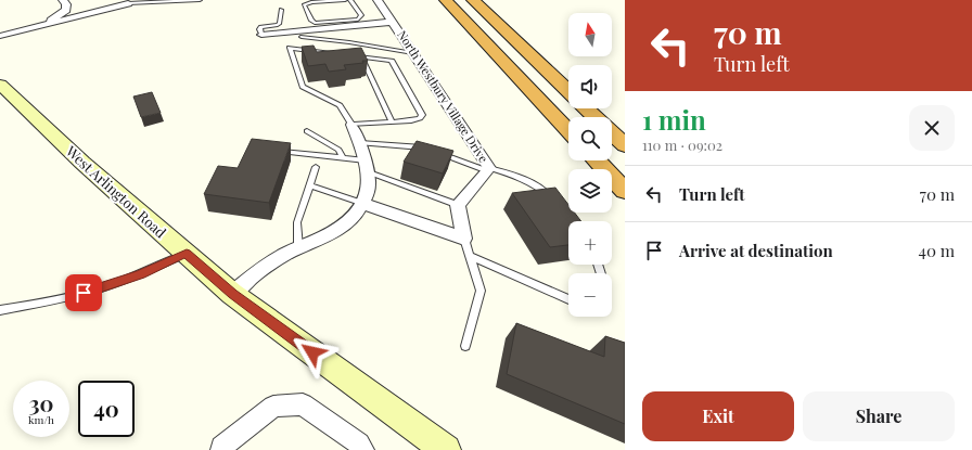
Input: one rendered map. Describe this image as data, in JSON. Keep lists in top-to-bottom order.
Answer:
{
  "streets": {
    "street": ["North Westbury Village Drive", "West Arlington Road"]
  },
  "north": "top",
  "page": {
    "turn": ["70 m", "Turn left"],
    "map_buttons": ["+", "−"],
    "heading": ["1 min", "110 m · 09:02"],
    "list": [
      {
        "name": "Turn left",
        "value": "70 m"
      },
      {
        "name": "Arrive at destination",
        "value": "40 m"
      }
    ],
    "speed": "30 km/h",
    "limit": "40",
    "buttons": ["Exit", "Share"]
  }
}
